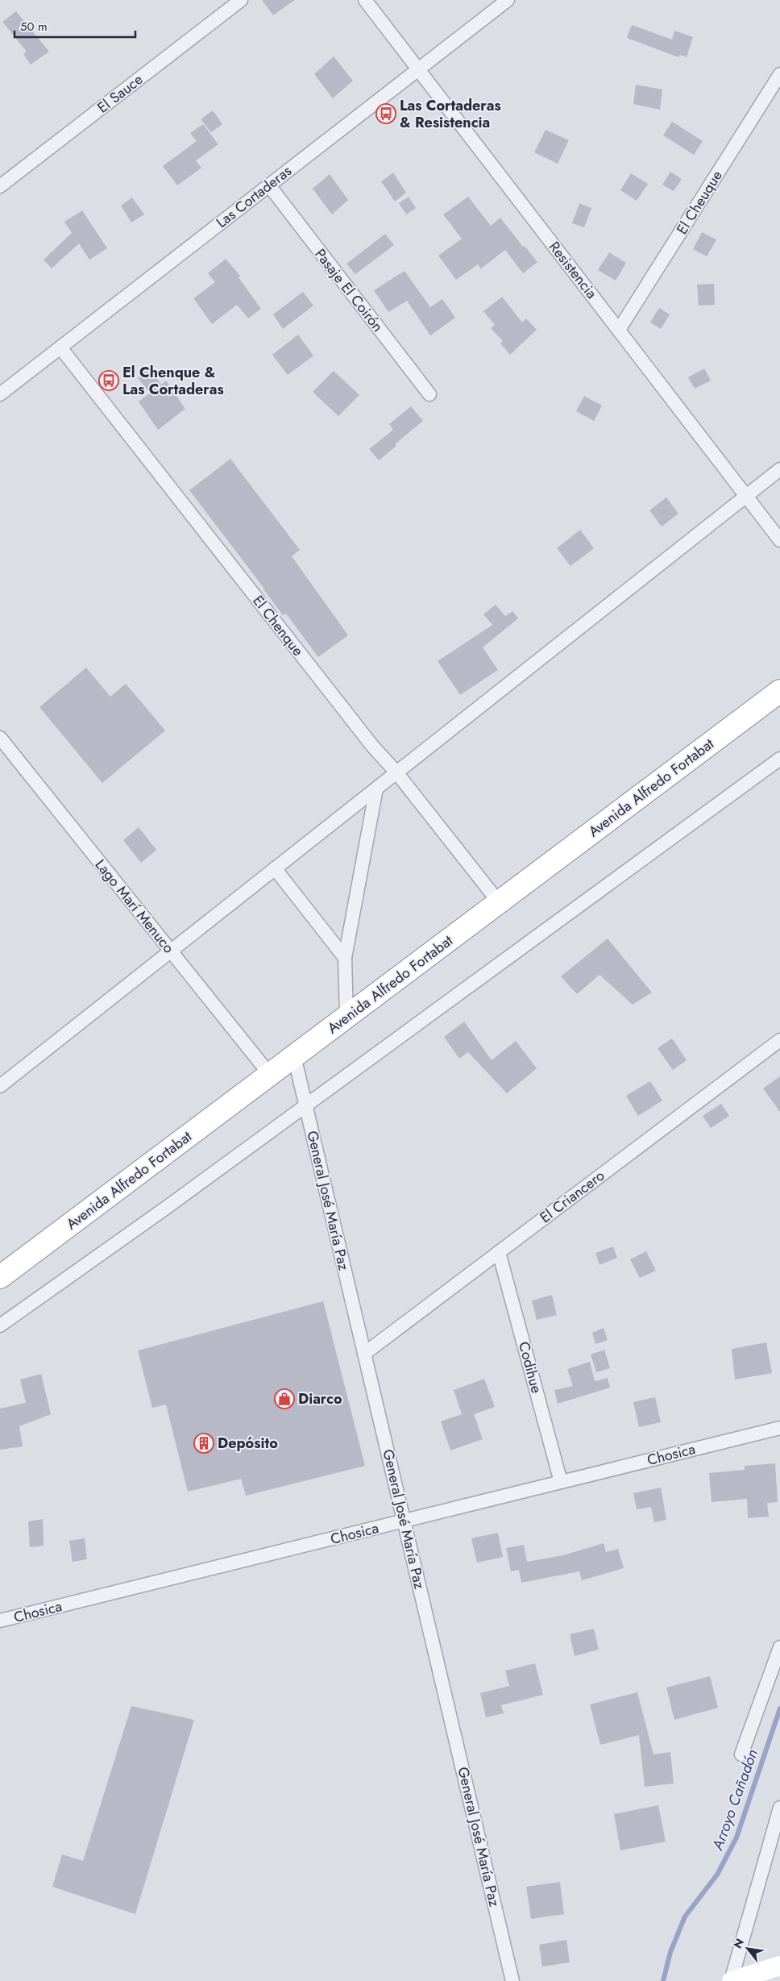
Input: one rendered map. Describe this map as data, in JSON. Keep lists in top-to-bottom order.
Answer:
{
  "streets": {
    "highway": ["Avenida Alfredo Fortabat"],
    "street": [
      "El Sauce",
      "Las Cortaderas",
      "El Cheuque",
      "Resistencia",
      "Pasaje El Coirón",
      "El Chenque",
      "Lago Marí Menuco",
      "El Criancero",
      "General José María Paz",
      "Codihue",
      "Chosica"
    ]
  },
  "crossings": [
    ["Las Cortaderas", "Resistencia"],
    ["Las Cortaderas", "Pasaje El Coirón"],
    ["Las Cortaderas", "El Chenque"],
    ["El Cheuque", "Resistencia"],
    ["El Chenque", "Avenida Alfredo Fortabat"],
    ["Avenida Alfredo Fortabat", "Lago Marí Menuco"],
    ["Avenida Alfredo Fortabat", "General José María Paz"],
    ["El Criancero", "General José María Paz"],
    ["El Criancero", "Codihue"],
    ["General José María Paz", "Chosica"],
    ["Codihue", "Chosica"]
  ],
  "water": ["Arroyo Cañadón"],
  "places": {
    "bus stop": ["Las Cortaderas & Resistencia", "El Chenque & Las Cortaderas"],
    "shop": ["Diarco"],
    "building": ["Depósito"]
  },
  "scale_bar": "50 m",
  "north": "top left"
}
